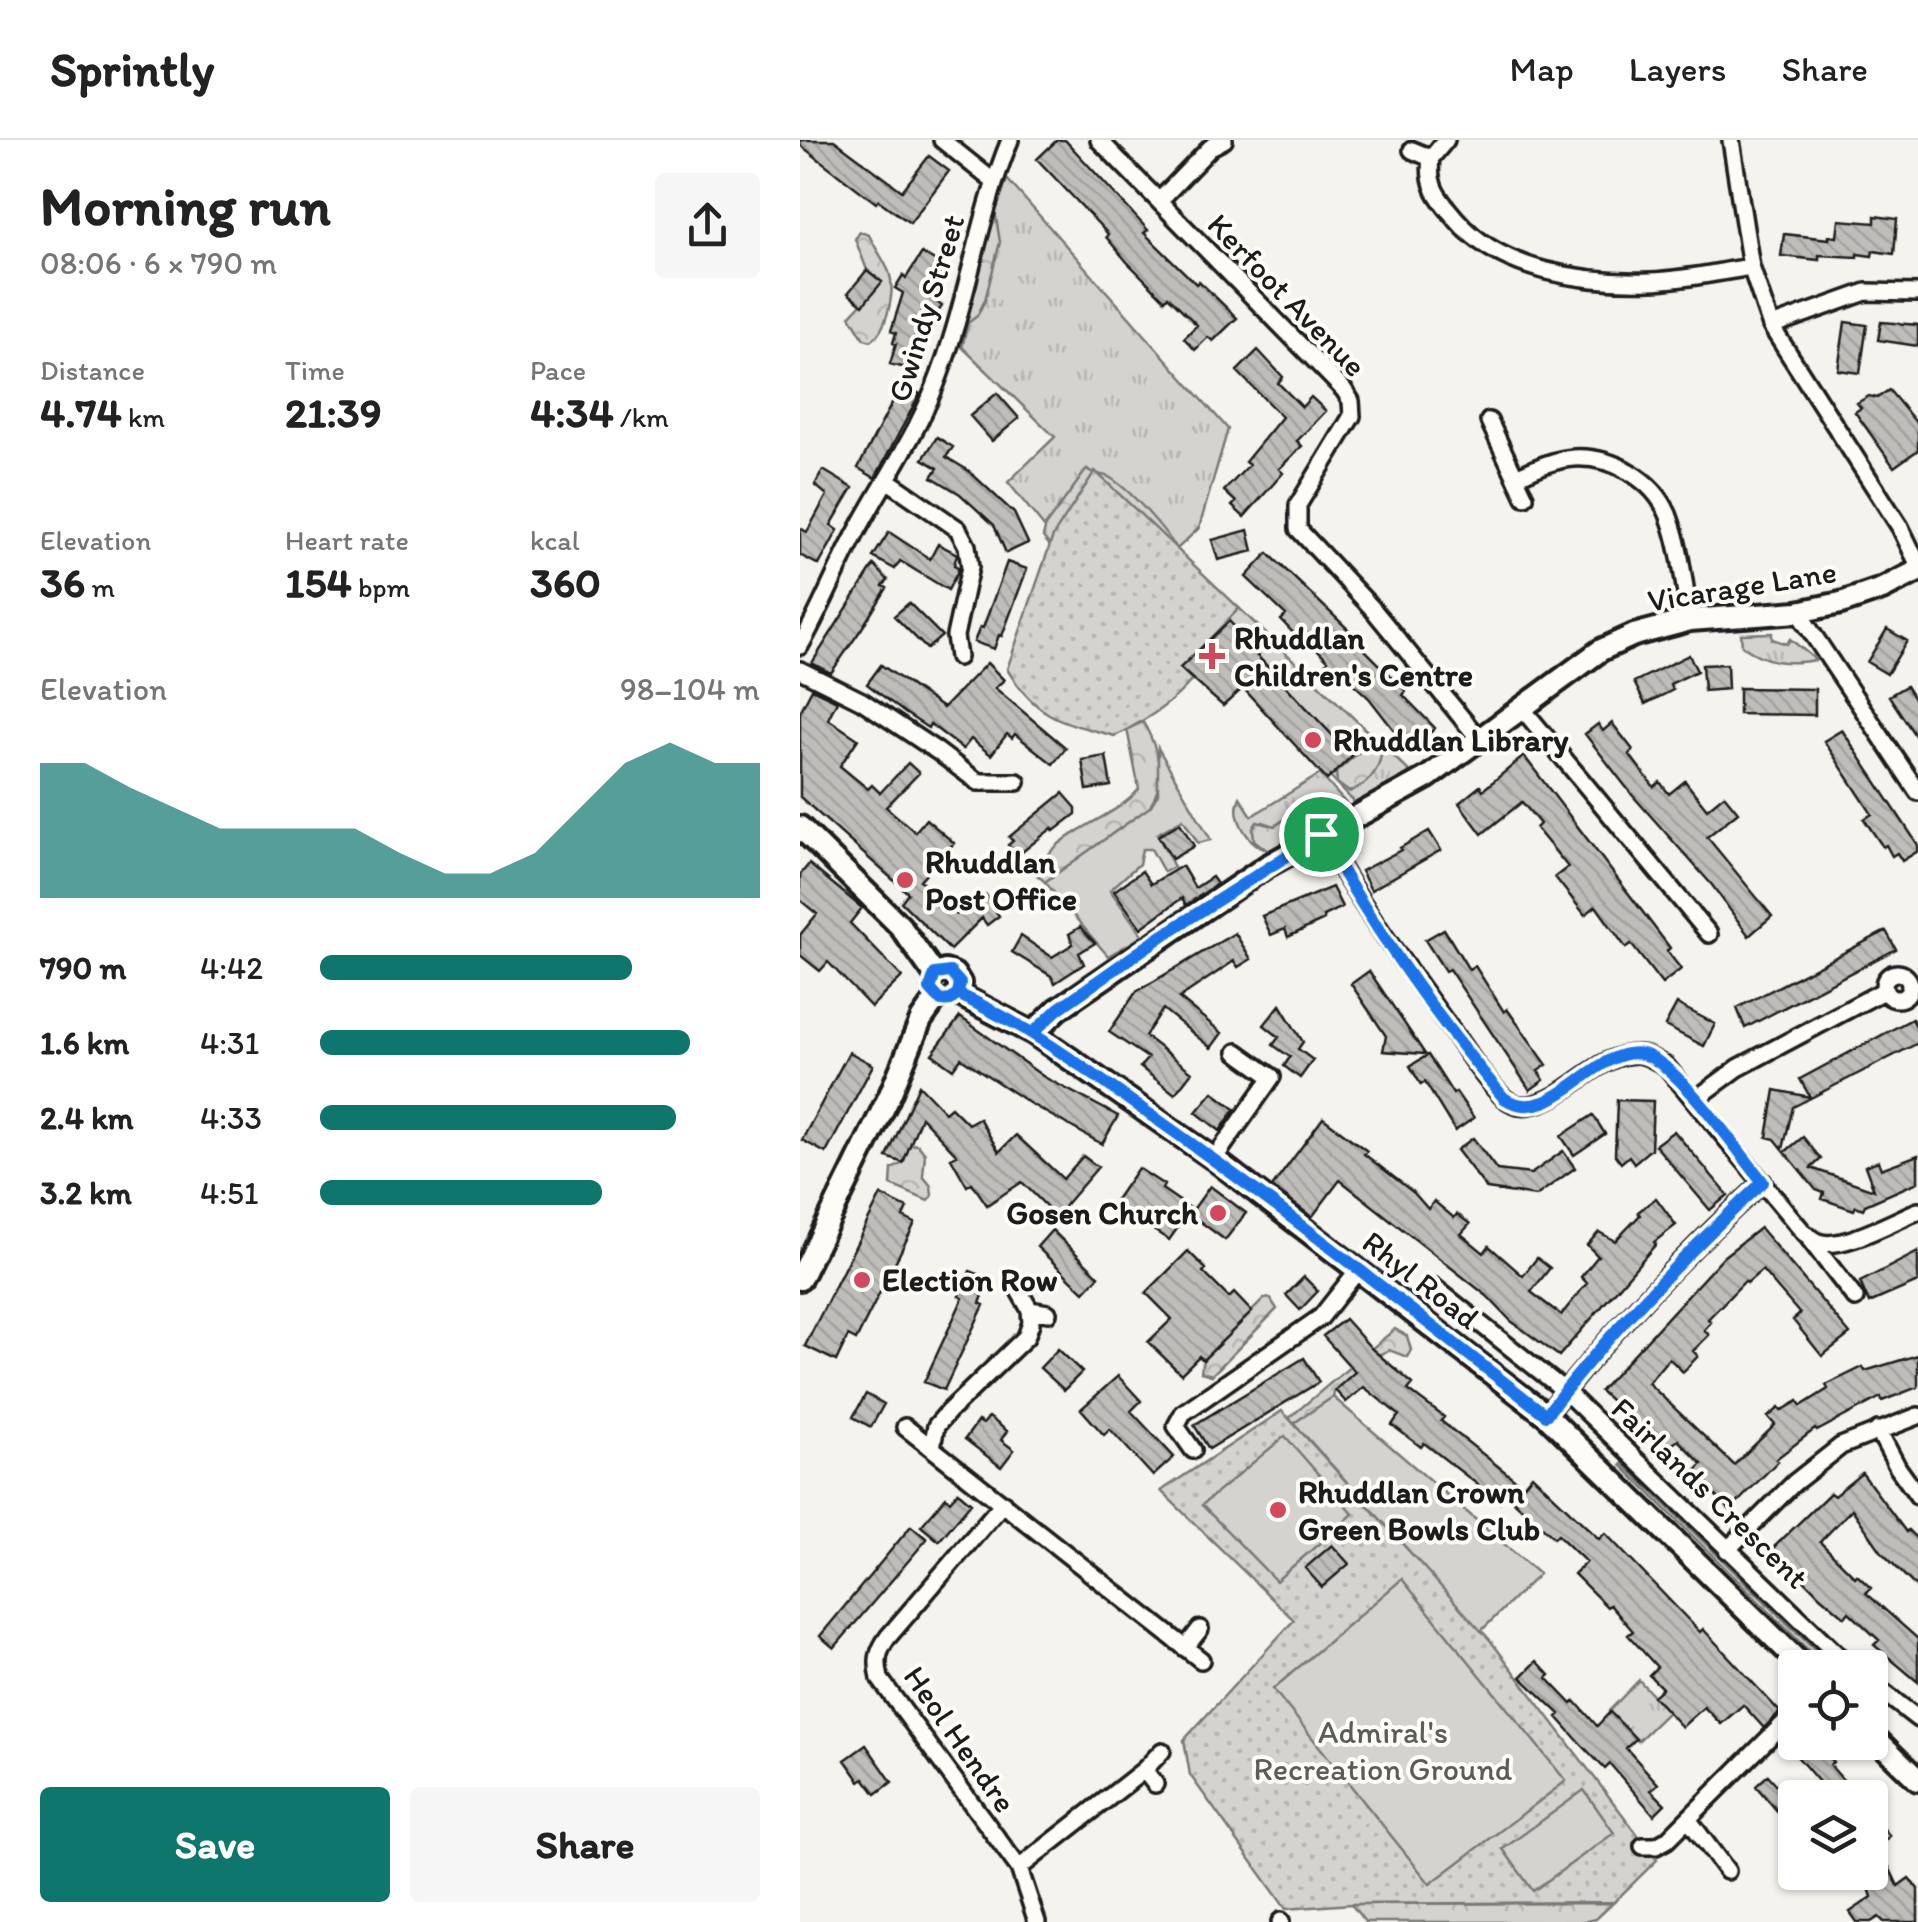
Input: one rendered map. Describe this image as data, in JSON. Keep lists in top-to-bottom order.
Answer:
{
  "streets": {
    "street": [
      "Kerfoot Avenue",
      "Gwindy Street",
      "Vicarage Lane",
      "Rhyl Road",
      "Fairlands Crescent",
      "Heol Hendre"
    ]
  },
  "crossings": [
    ["Kerfoot Avenue", "Vicarage Lane"],
    ["Vicarage Lane", "Rhyl Road"]
  ],
  "parks": ["Admiral's Recreation Ground"],
  "places": {
    "health": ["Rhuddlan Children's Centre"],
    "other": [
      "Rhuddlan Library",
      "Rhuddlan Post Office",
      "Gosen Church",
      "Election Row",
      "Rhuddlan Crown Green Bowls Club"
    ]
  },
  "page": {
    "header": "Sprintly",
    "nav": ["Map", "Layers", "Share"],
    "heading": ["Morning run", "08:06 · 6 × 790 m"],
    "stats": [
      ["Distance", "4.74 km"],
      ["Time", "21:39"],
      ["Pace", "4:34 /km"],
      ["Elevation", "36 m"],
      ["Heart rate", "154 bpm"],
      ["kcal", "360"]
    ],
    "chart": ["Elevation", "98–104 m"],
    "list": [
      {
        "name": "790 m",
        "note": "4:42"
      },
      {
        "name": "1.6 km",
        "note": "4:31"
      },
      {
        "name": "2.4 km",
        "note": "4:33"
      },
      {
        "name": "3.2 km",
        "note": "4:51"
      }
    ],
    "buttons": ["Save", "Share"]
  }
}
